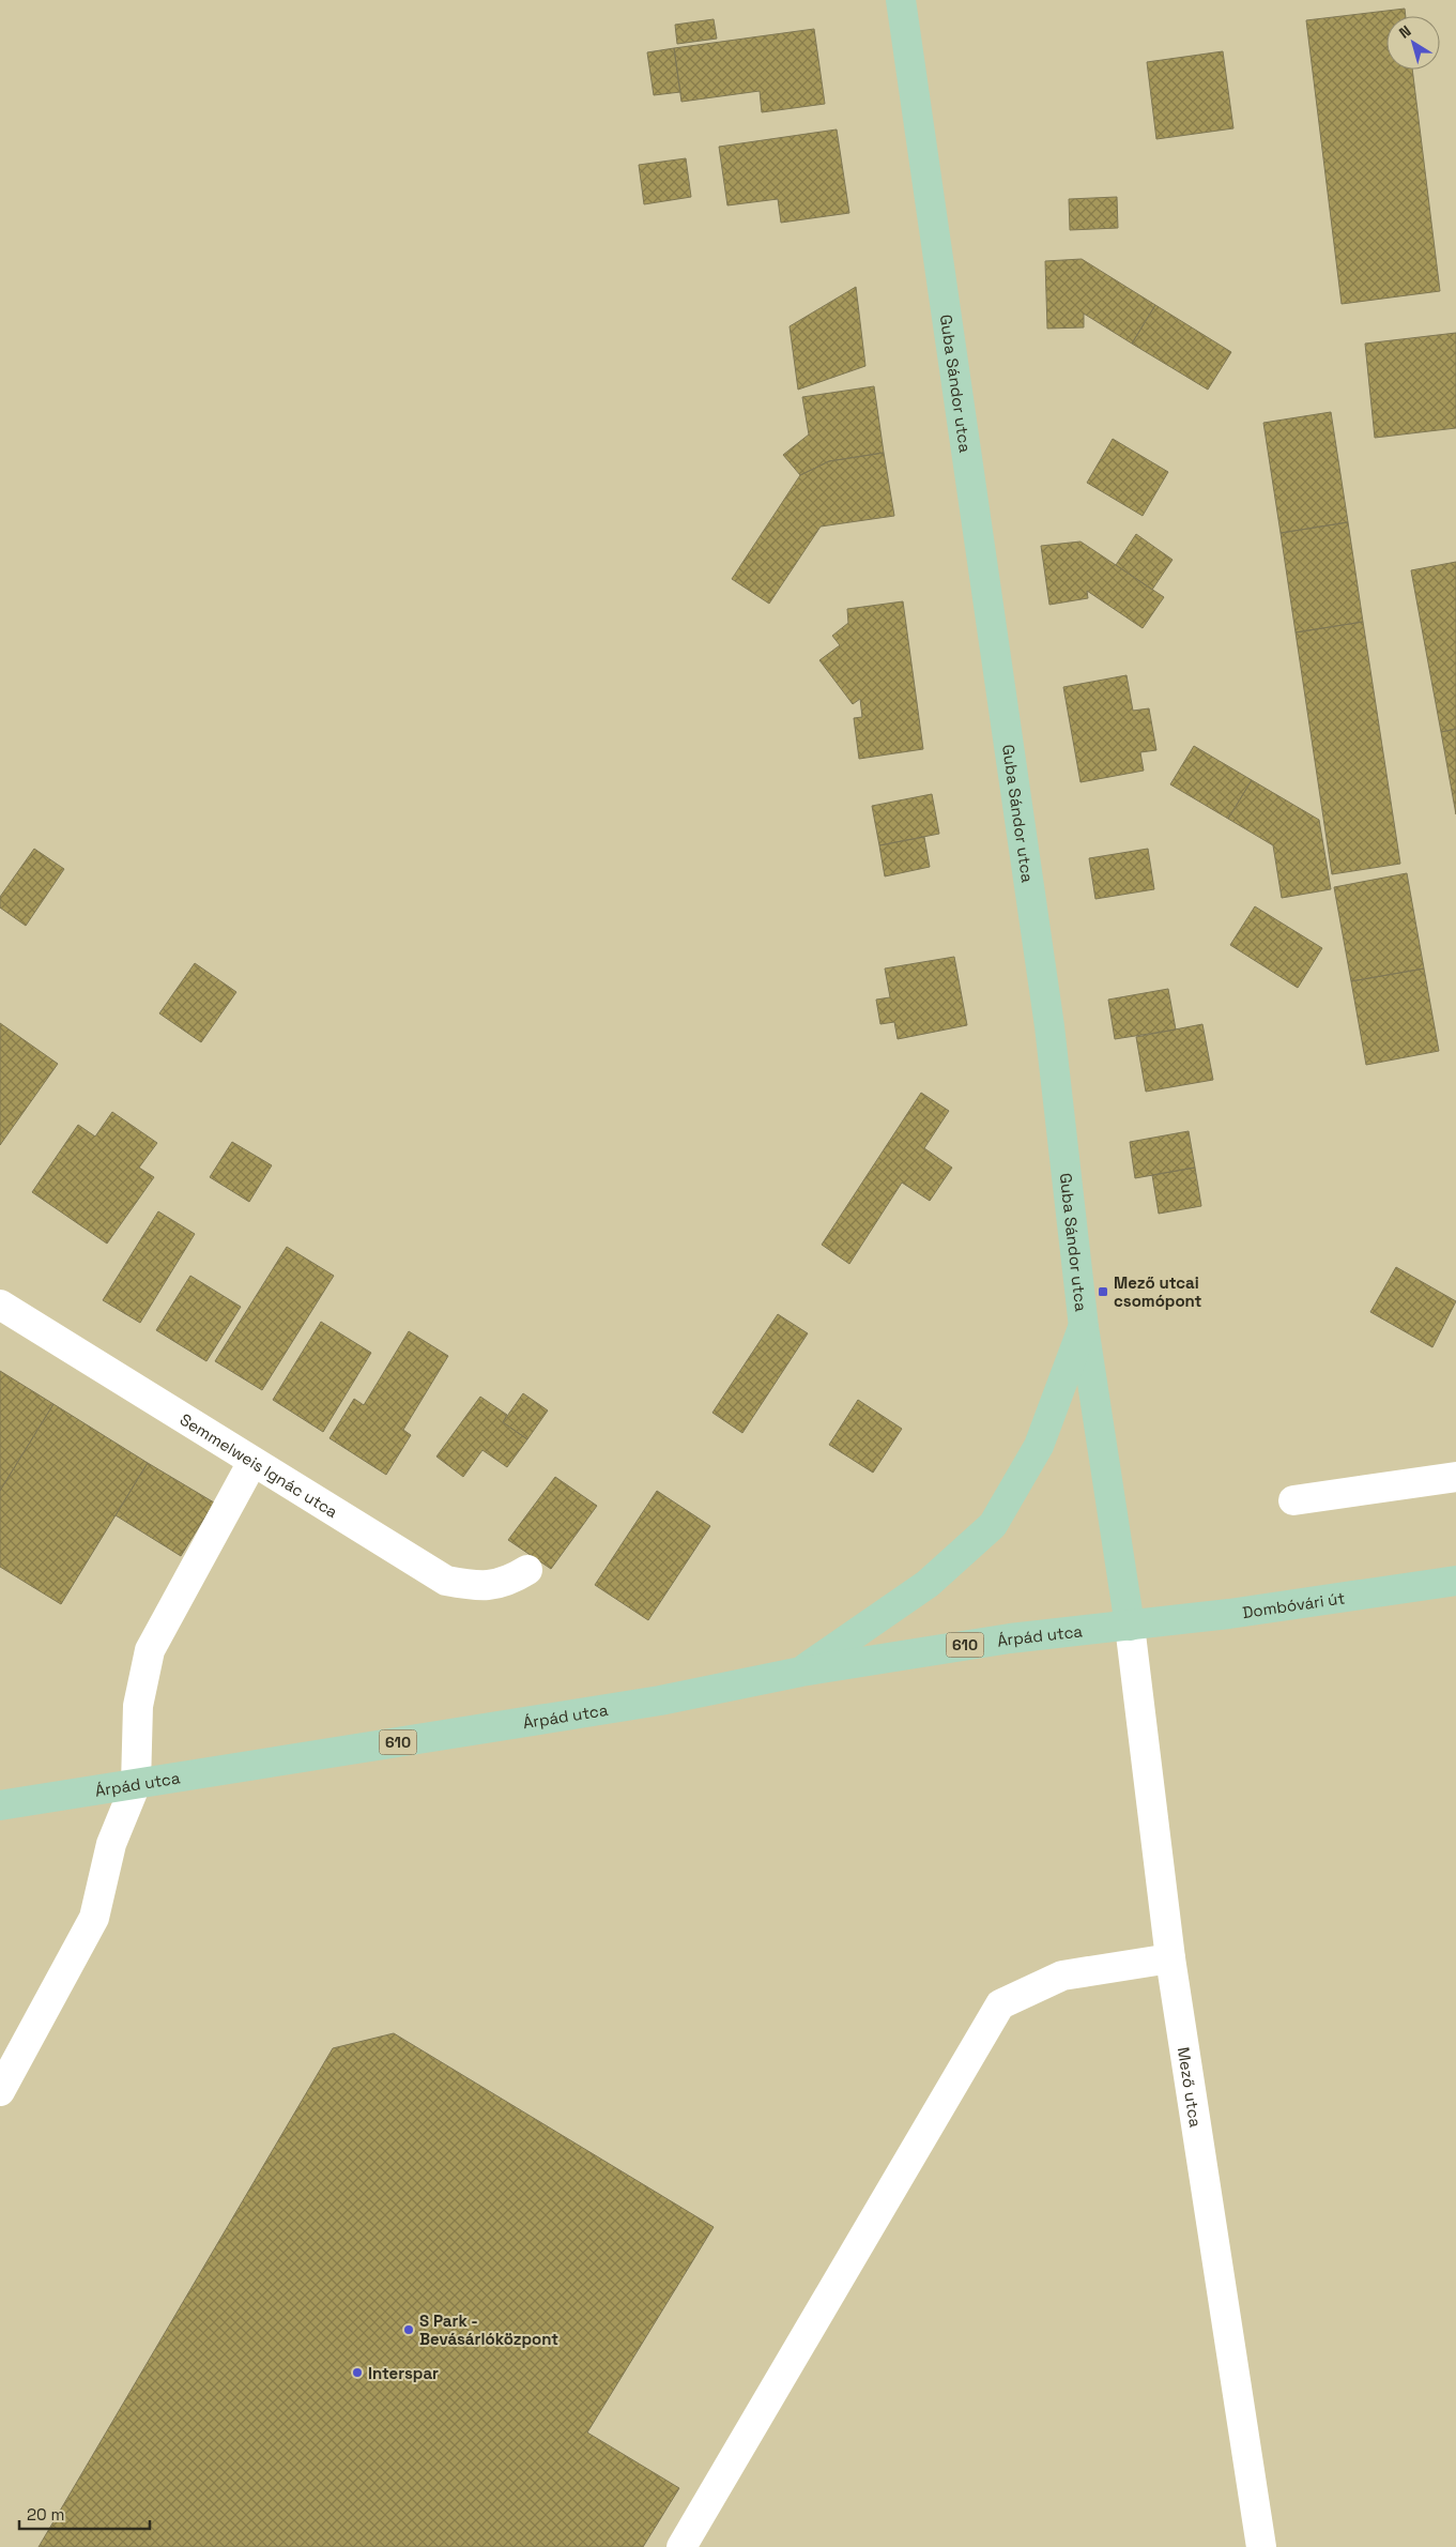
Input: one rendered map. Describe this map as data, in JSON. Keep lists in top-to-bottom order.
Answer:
{
  "streets": {
    "main road": [
      "Guba Sándor utca",
      "Dombóvári út",
      "Árpád utca",
      "610"
    ],
    "street": ["Semmelweis Ignác utca", "Mező utca"]
  },
  "crossings": [
    ["Guba Sándor utca", "Dombóvári út"],
    ["Guba Sándor utca", "Árpád utca"],
    ["Guba Sándor utca", "Mező utca"],
    ["Dombóvári út", "Árpád utca"],
    ["Dombóvári út", "Mező utca"],
    ["Árpád utca", "Mező utca"]
  ],
  "places": {
    "transit": ["Mező utcai csomópont"],
    "other": ["S Park - Bevásárlóközpont", "Interspar"]
  },
  "scale_bar": "20 m",
  "north": "top left"
}
